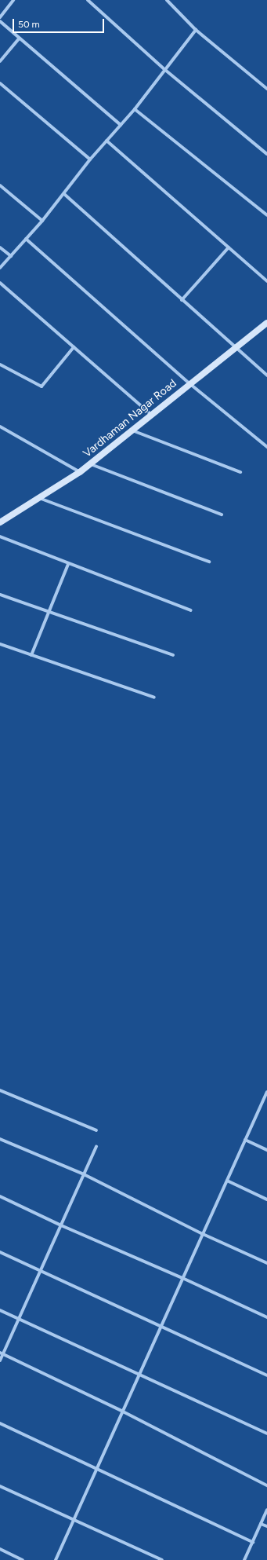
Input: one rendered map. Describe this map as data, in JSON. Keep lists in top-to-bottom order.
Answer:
{
  "streets": {
    "street": ["Vardhaman Nagar Road"]
  },
  "scale_bar": "50 m"
}
